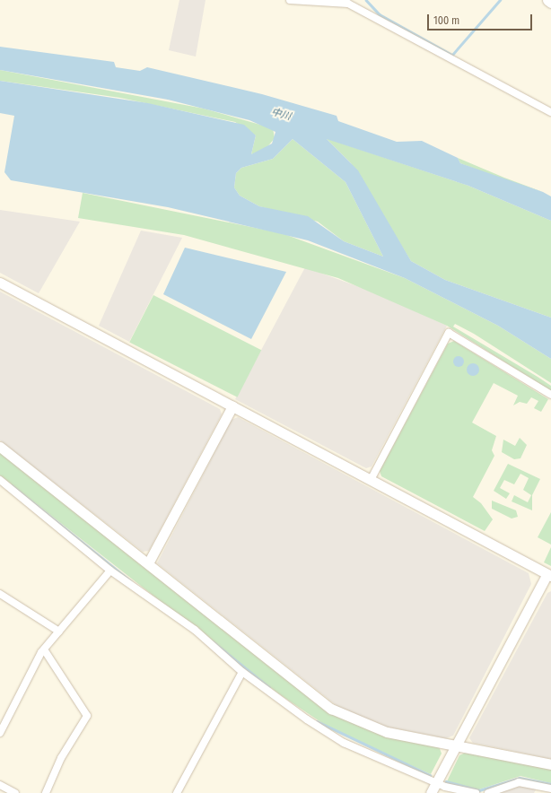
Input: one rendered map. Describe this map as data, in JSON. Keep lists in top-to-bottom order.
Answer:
{
  "water": ["中川"],
  "scale_bar": "100 m"
}
